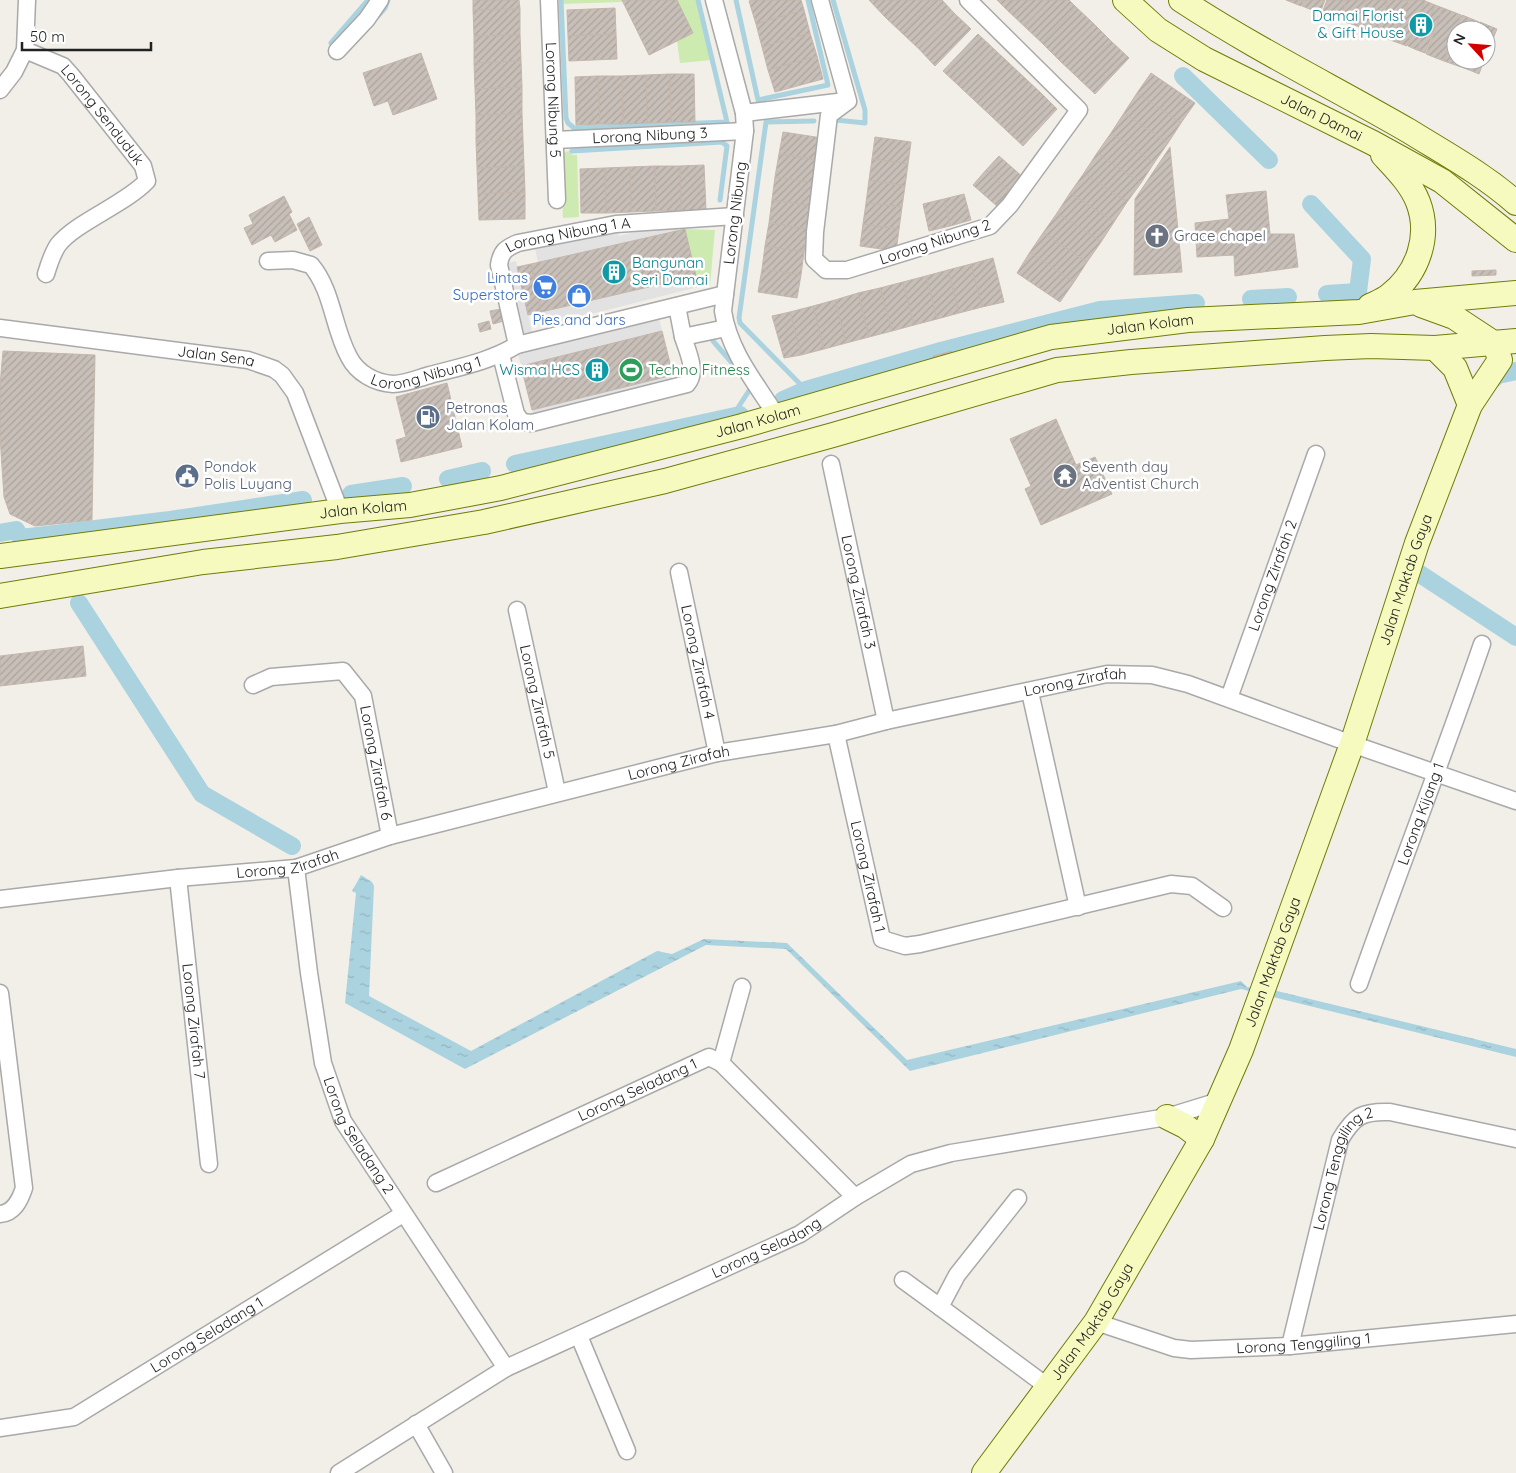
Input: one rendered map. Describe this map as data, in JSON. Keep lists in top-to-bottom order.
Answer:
{
  "streets": {
    "main road": ["Jalan Damai", "Jalan Kolam", "Jalan Maktab Gaya"],
    "street": [
      "Lorong Nibung 5",
      "Lorong Senduduk",
      "Lorong Nibung 3",
      "Lorong Nibung",
      "Lorong Nibung 1 A",
      "Lorong Nibung 2",
      "Jalan Sena",
      "Lorong Nibung 1",
      "Lorong Zirafah 2",
      "Lorong Zirafah 3",
      "Lorong Zirafah 4",
      "Lorong Zirafah",
      "Lorong Zirafah 5",
      "Lorong Zirafah 6",
      "Lorong Kijang 1",
      "Lorong Zirafah 1",
      "Lorong Zirafah 7",
      "Lorong Seladang 1",
      "Lorong Seladang 2",
      "Lorong Tenggiling 2",
      "Lorong Seladang",
      "Lorong Tenggiling 1"
    ]
  },
  "crossings": [
    ["Lorong Nibung 5", "Lorong Nibung 3"],
    ["Lorong Nibung 3", "Lorong Nibung"],
    ["Lorong Nibung", "Lorong Nibung 1 A"],
    ["Lorong Nibung", "Jalan Kolam"],
    ["Jalan Kolam", "Jalan Sena"],
    ["Jalan Kolam", "Jalan Maktab Gaya"],
    ["Lorong Zirafah 2", "Lorong Zirafah"],
    ["Jalan Maktab Gaya", "Lorong Zirafah"],
    ["Jalan Maktab Gaya", "Lorong Seladang"],
    ["Jalan Maktab Gaya", "Lorong Tenggiling 1"],
    ["Lorong Zirafah 3", "Lorong Zirafah"],
    ["Lorong Zirafah 4", "Lorong Zirafah"],
    ["Lorong Zirafah", "Lorong Zirafah 5"],
    ["Lorong Zirafah", "Lorong Zirafah 6"],
    ["Lorong Zirafah", "Lorong Kijang 1"],
    ["Lorong Zirafah", "Lorong Zirafah 1"],
    ["Lorong Zirafah", "Lorong Zirafah 7"],
    ["Lorong Zirafah", "Lorong Seladang 2"],
    ["Lorong Seladang 1", "Lorong Seladang 2"],
    ["Lorong Seladang 1", "Lorong Seladang"],
    ["Lorong Seladang 2", "Lorong Seladang"],
    ["Lorong Tenggiling 2", "Lorong Tenggiling 1"]
  ],
  "places": {
    "building": ["Damai Florist & Gift House", "Bangunan Seri Damai", "Wisma HCS"],
    "church": ["Grace chapel"],
    "supermarket": ["Lintas Superstore"],
    "shop": ["Pies and Jars"],
    "sports": ["Techno Fitness"],
    "fuel station": ["Petronas Jalan Kolam"],
    "public building": ["Pondok Polis Luyang"],
    "temple": ["Seventh day Adventist Church"]
  },
  "scale_bar": "50 m",
  "north": "top left"
}
